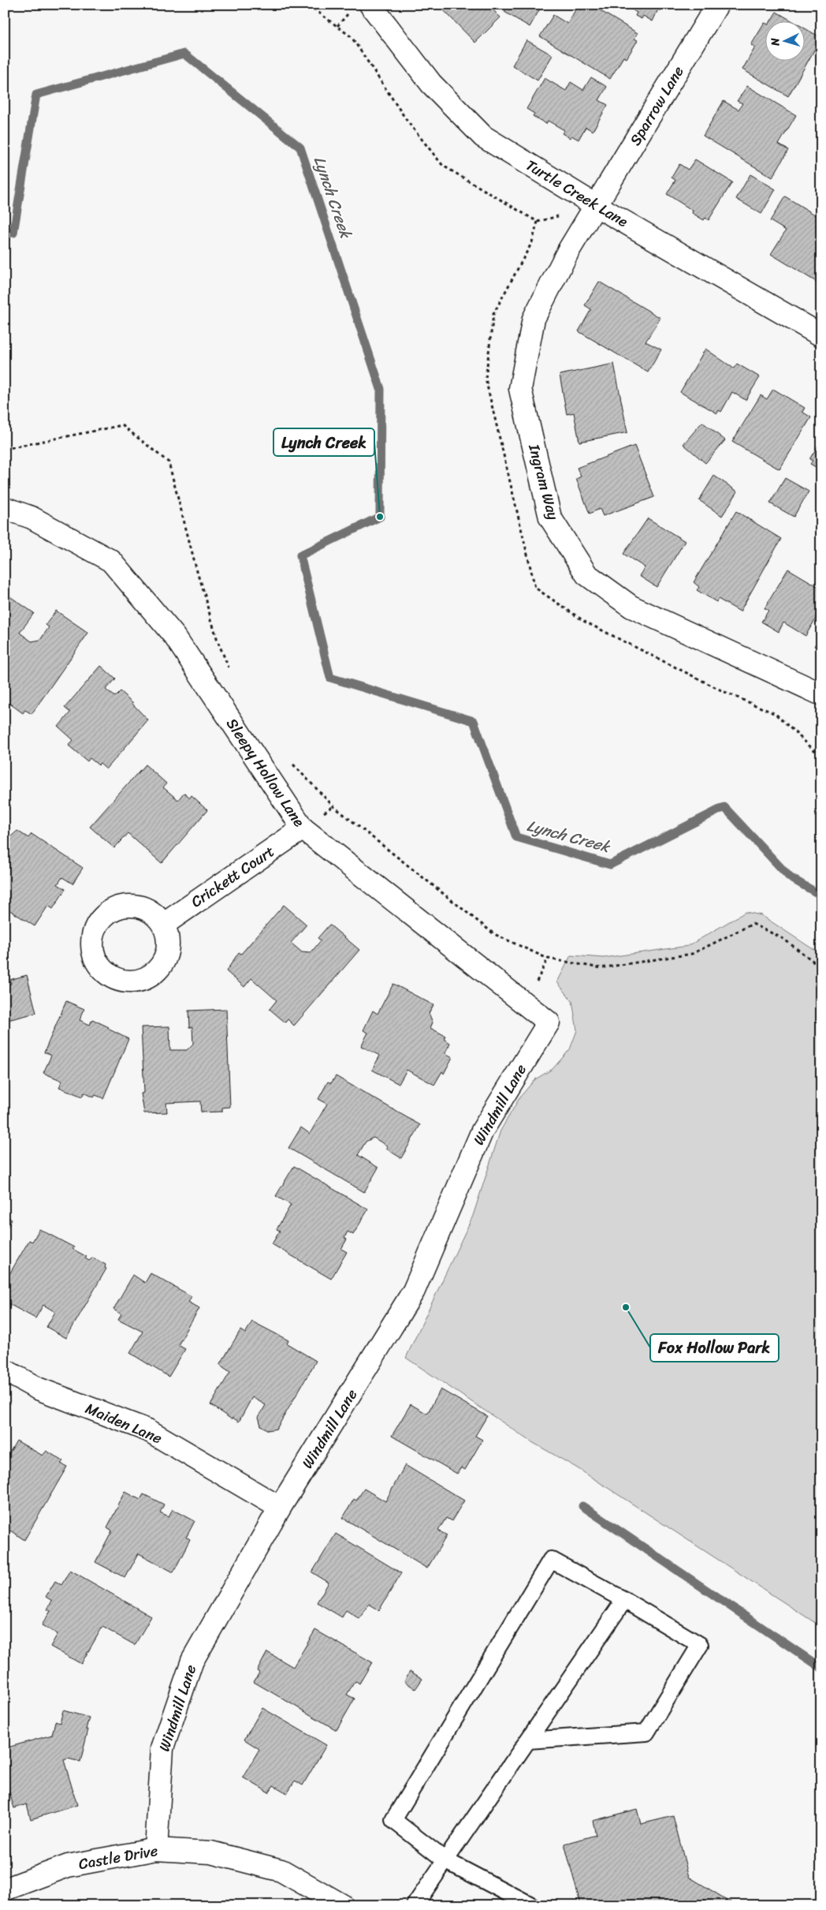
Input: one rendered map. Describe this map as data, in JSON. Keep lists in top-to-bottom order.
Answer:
{
  "streets": {
    "street": [
      "Sparrow Lane",
      "Turtle Creek Lane",
      "Ingram Way",
      "Sleepy Hollow Lane",
      "Crickett Court",
      "Windmill Lane",
      "Maiden Lane",
      "Castle Drive"
    ]
  },
  "crossings": [
    ["Sparrow Lane", "Turtle Creek Lane"],
    ["Sparrow Lane", "Ingram Way"],
    ["Turtle Creek Lane", "Ingram Way"],
    ["Sleepy Hollow Lane", "Crickett Court"],
    ["Sleepy Hollow Lane", "Windmill Lane"],
    ["Windmill Lane", "Maiden Lane"],
    ["Windmill Lane", "Castle Drive"]
  ],
  "water": ["Lynch Creek"],
  "places": ["Lynch Creek", "Fox Hollow Park"],
  "north": "left"
}
